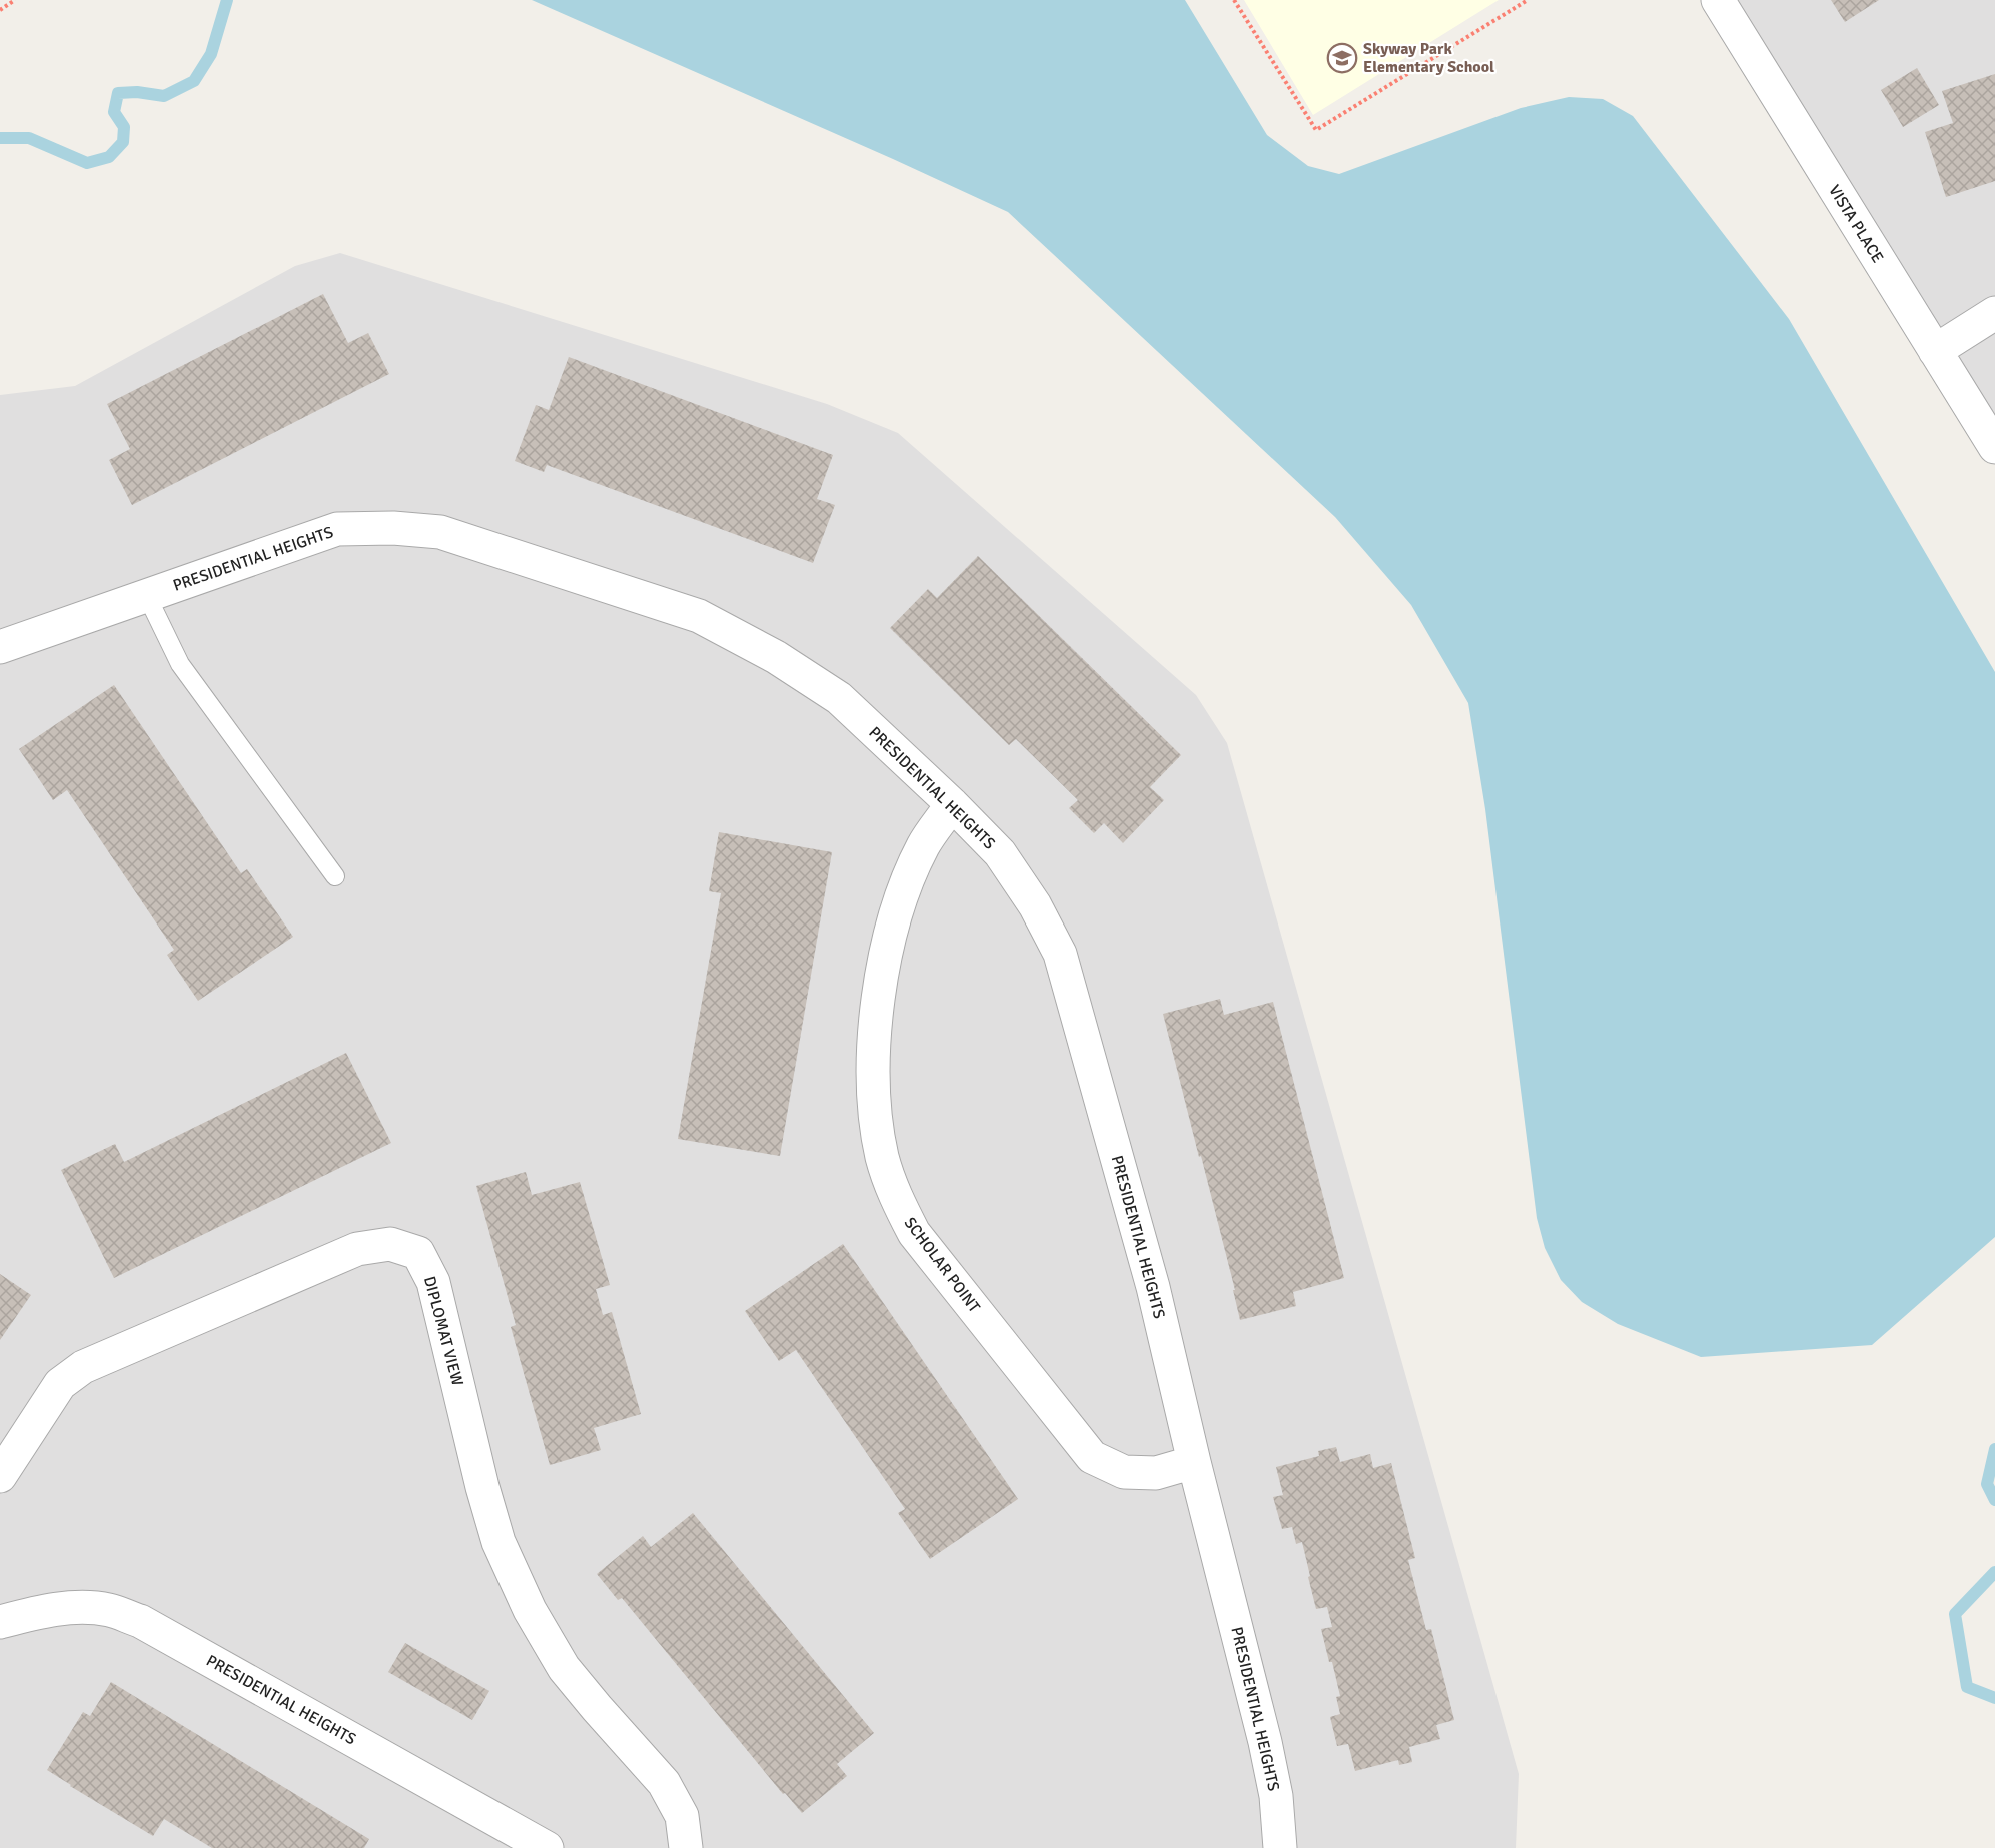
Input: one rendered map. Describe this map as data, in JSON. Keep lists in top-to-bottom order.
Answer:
{
  "streets": {
    "street": [
      "VISTA PLACE",
      "PRESIDENTIAL HEIGHTS",
      "SCHOLAR POINT",
      "DIPLOMAT VIEW"
    ]
  },
  "crossings": [
    ["PRESIDENTIAL HEIGHTS", "SCHOLAR POINT"]
  ],
  "places": {
    "school or university": ["Skyway Park Elementary School"]
  }
}
